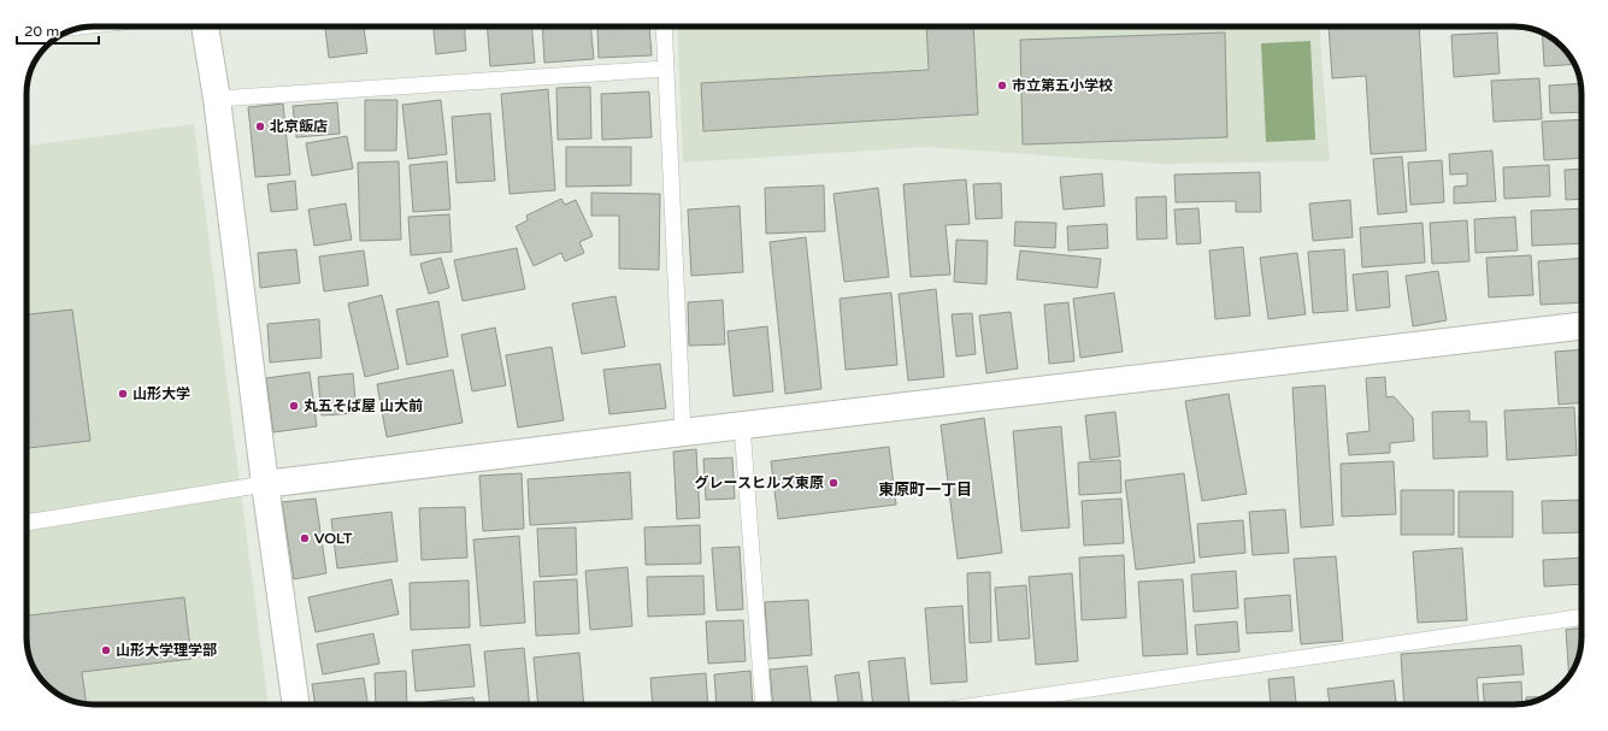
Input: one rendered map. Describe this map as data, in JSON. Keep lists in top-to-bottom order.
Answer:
{
  "districts": ["東原町一丁目"],
  "places": [
    "市立第五小学校",
    "北京飯店",
    "山形大学",
    "丸五そば屋 山大前",
    "グレースヒルズ東原",
    "VOLT",
    "山形大学理学部"
  ],
  "scale_bar": "20 m"
}
